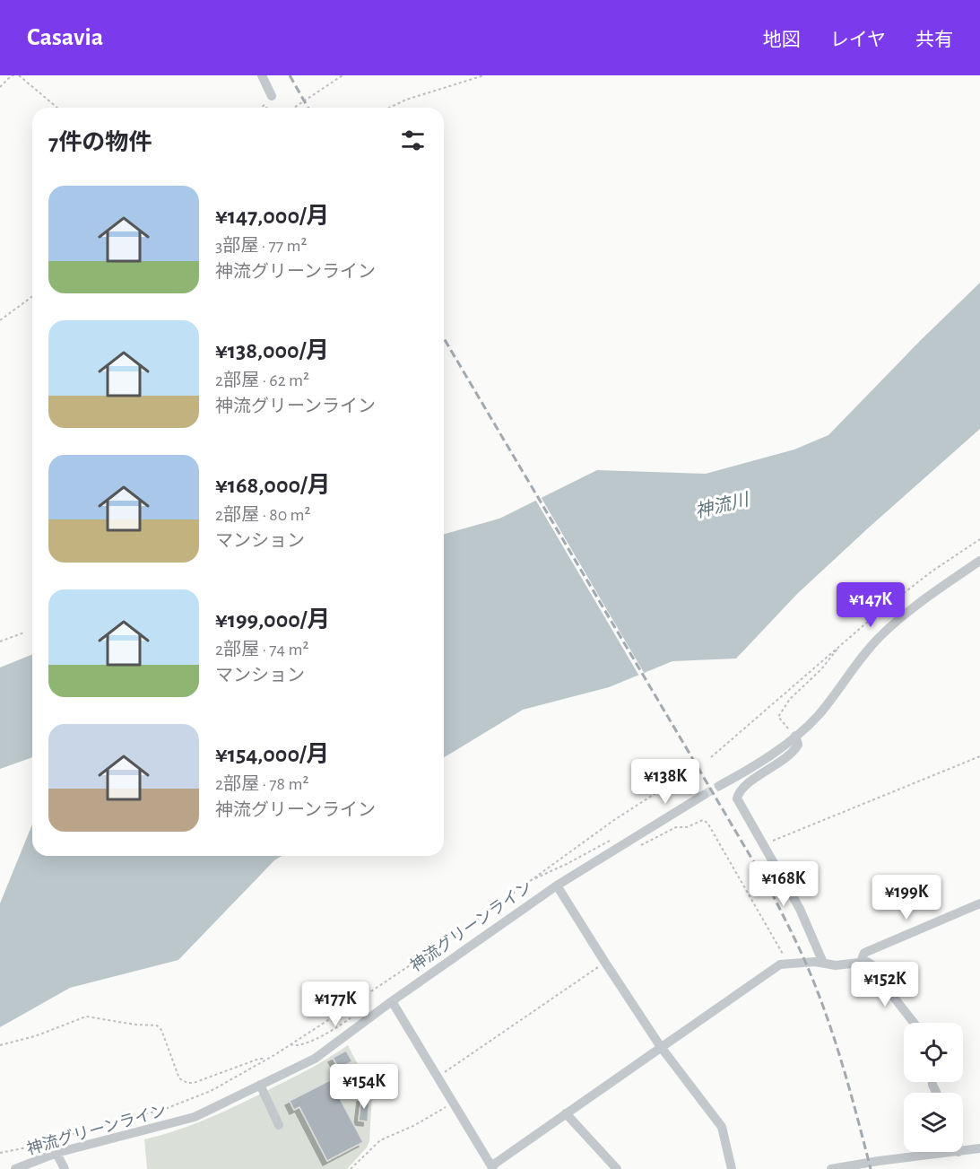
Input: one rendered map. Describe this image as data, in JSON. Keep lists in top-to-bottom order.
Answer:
{
  "streets": {
    "street": ["神流グリーンライン"]
  },
  "water": ["神流川"],
  "page": {
    "header": "Casavia",
    "nav": ["地図", "レイヤ", "共有"],
    "heading": "7件の物件",
    "list": [
      {
        "name": "¥147,000/月",
        "note": "3部屋 · 77 m² · 神流グリーンライン"
      },
      {
        "name": "¥138,000/月",
        "note": "2部屋 · 62 m² · 神流グリーンライン"
      },
      {
        "name": "¥168,000/月",
        "note": "2部屋 · 80 m² · マンション"
      },
      {
        "name": "¥199,000/月",
        "note": "2部屋 · 74 m² · マンション"
      },
      {
        "name": "¥154,000/月",
        "note": "2部屋 · 78 m² · 神流グリーンライン"
      }
    ],
    "price": [
      "¥147K",
      "¥138K",
      "¥168K",
      "¥199K",
      "¥152K",
      "¥177K",
      "¥154K"
    ]
  }
}
